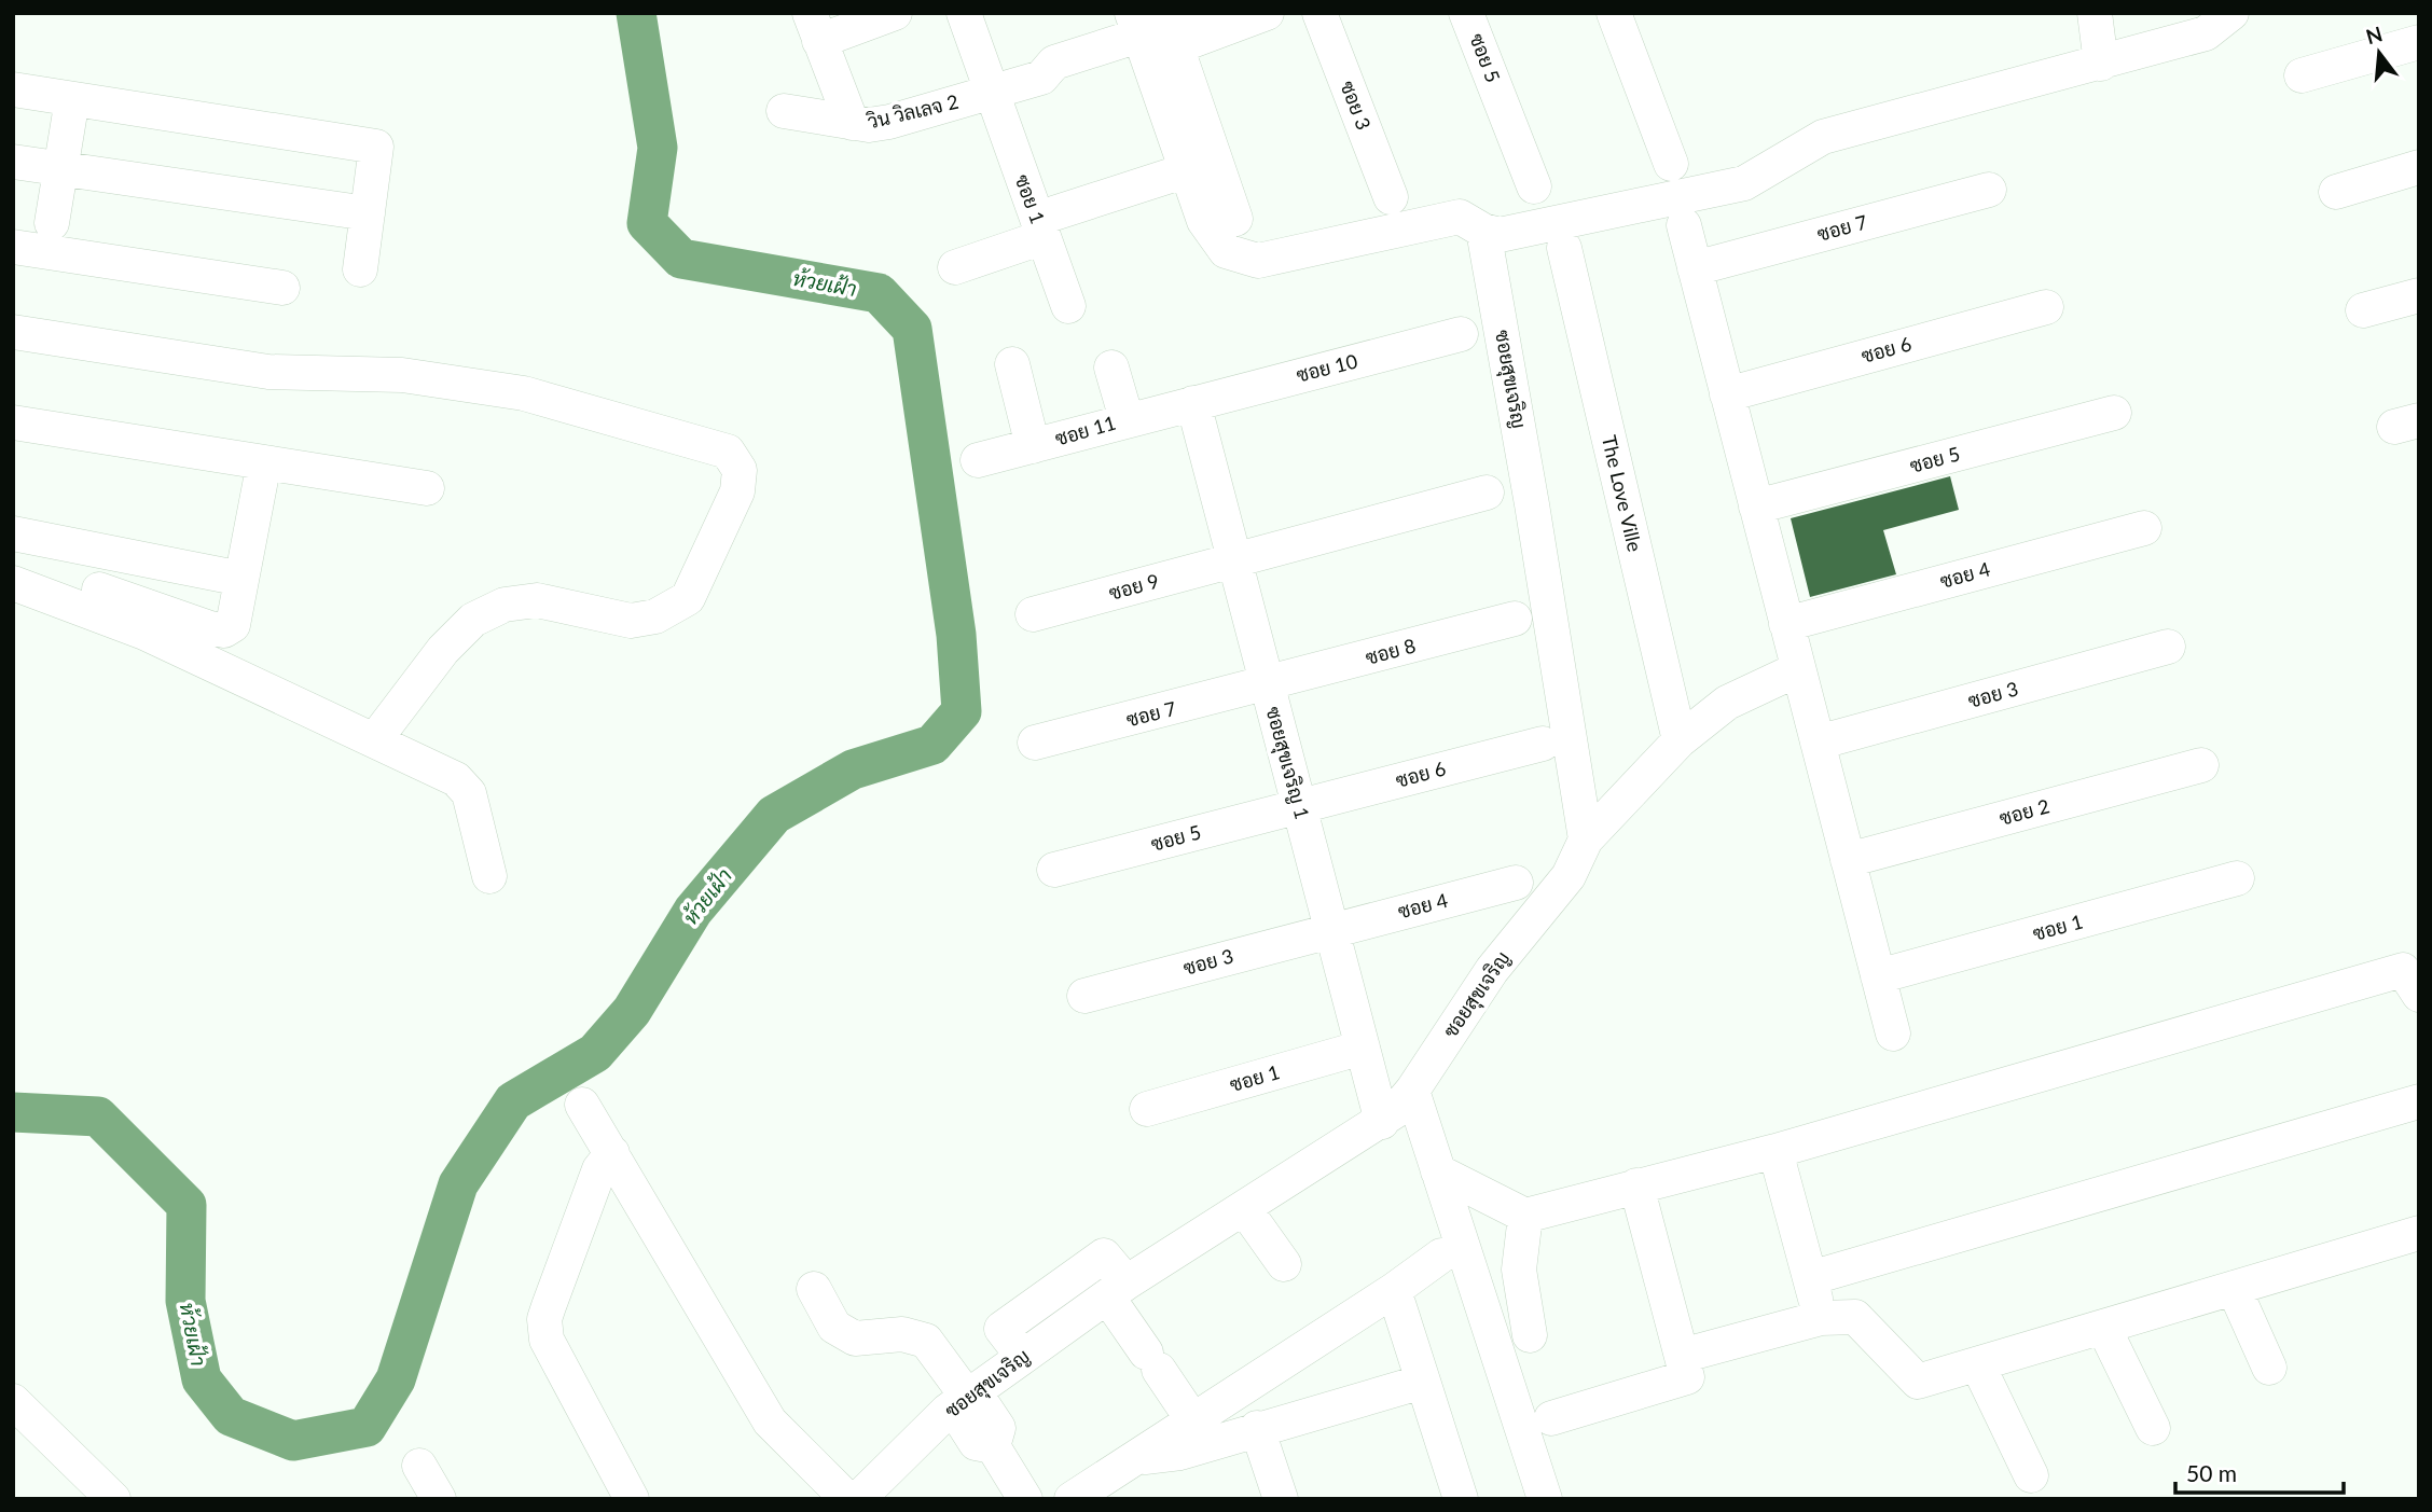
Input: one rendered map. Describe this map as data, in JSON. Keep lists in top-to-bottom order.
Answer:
{
  "streets": {
    "street": [
      "ซอย 5",
      "ซอย 3",
      "วิน วิลเลจ 2",
      "ซอย 1",
      "ซอย 7",
      "ซอย 6",
      "ซอย 10",
      "ซอยสุขเจริญ",
      "ซอย 11",
      "The Love Ville",
      "ซอย 4",
      "ซอย 9",
      "ซอย 8",
      "ซอยสุขเจริญ 1",
      "ซอย 2"
    ]
  },
  "crossings": [
    ["ซอย 5", "ซอย 6"],
    ["ซอย 5", "ซอยสุขเจริญ 1"],
    ["ซอย 3", "ซอย 4"],
    ["ซอย 3", "ซอยสุขเจริญ 1"],
    ["วิน วิลเลจ 2", "ซอย 1"],
    ["ซอย 1", "ซอยสุขเจริญ 1"],
    ["ซอย 7", "ซอย 8"],
    ["ซอย 7", "ซอยสุขเจริญ 1"],
    ["ซอย 6", "ซอยสุขเจริญ 1"],
    ["ซอย 10", "ซอย 11"],
    ["ซอย 10", "ซอยสุขเจริญ 1"],
    ["ซอยสุขเจริญ", "ซอยสุขเจริญ 1"],
    ["ซอย 11", "ซอยสุขเจริญ 1"],
    ["ซอย 4", "ซอยสุขเจริญ 1"],
    ["ซอย 9", "ซอยสุขเจริญ 1"],
    ["ซอย 8", "ซอยสุขเจริญ 1"]
  ],
  "water": ["ห้วยเฝ้า"],
  "scale_bar": "50 m",
  "north": "top"
}
